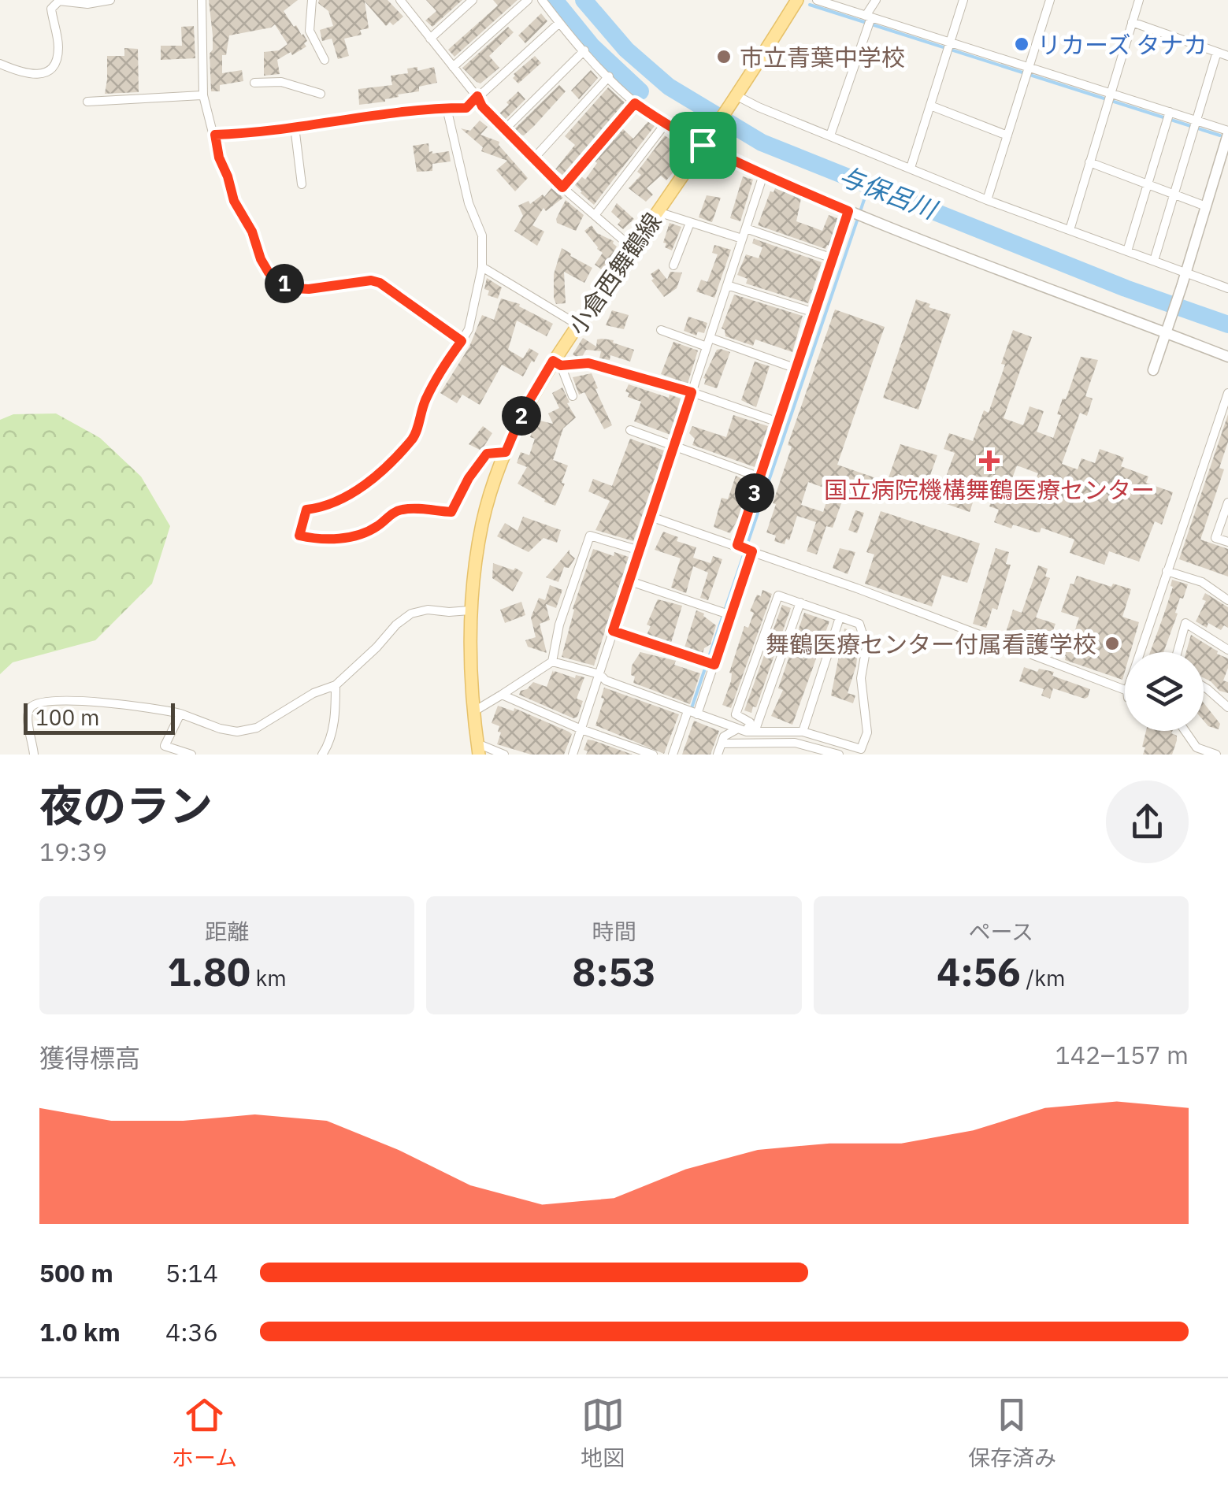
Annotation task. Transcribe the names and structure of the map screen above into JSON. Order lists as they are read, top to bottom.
{
  "streets": {
    "main road": ["小倉西舞鶴線"]
  },
  "water": ["与保呂川"],
  "places": {
    "other": ["リカーズ タナカ", "市立青葉中学校", "舞鶴医療センター付属看護学校"],
    "health": ["国立病院機構舞鶴医療センター"]
  },
  "scale_bar": "100 m",
  "page": {
    "pins": ["1", "2", "3"],
    "scale": "100 m",
    "heading": ["夜のラン", "19:39"],
    "stats": [
      ["距離", "1.80 km"],
      ["時間", "8:53"],
      ["ペース", "4:56 /km"]
    ],
    "chart": ["獲得標高", "142–157 m"],
    "list": [
      {
        "name": "500 m",
        "note": "5:14"
      },
      {
        "name": "1.0 km",
        "note": "4:36"
      }
    ],
    "tabs": ["ホーム", "地図", "保存済み"]
  }
}
